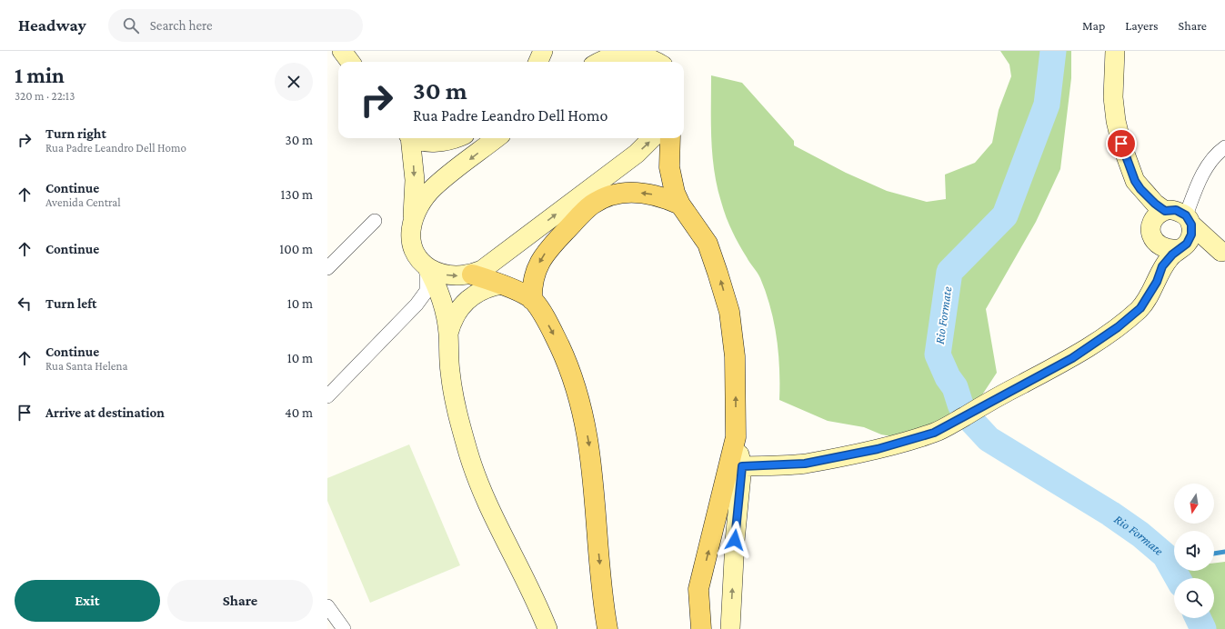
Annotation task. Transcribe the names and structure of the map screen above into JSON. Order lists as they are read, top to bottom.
{
  "water": ["Rio Formate"],
  "north": "bottom",
  "page": {
    "header": "Headway",
    "search": "Search here",
    "nav": ["Map", "Layers", "Share"],
    "heading": ["1 min", "320 m · 22:13"],
    "turn": ["30 m", "Rua Padre Leandro Dell Homo"],
    "list": [
      {
        "name": "Turn right",
        "note": "Rua Padre Leandro Dell Homo",
        "value": "30 m"
      },
      {
        "name": "Continue",
        "note": "Avenida Central",
        "value": "130 m"
      },
      {
        "name": "Continue",
        "value": "100 m"
      },
      {
        "name": "Turn left",
        "value": "10 m"
      },
      {
        "name": "Continue",
        "note": "Rua Santa Helena",
        "value": "10 m"
      },
      {
        "name": "Arrive at destination",
        "value": "40 m"
      }
    ],
    "buttons": ["Exit", "Share"]
  }
}
